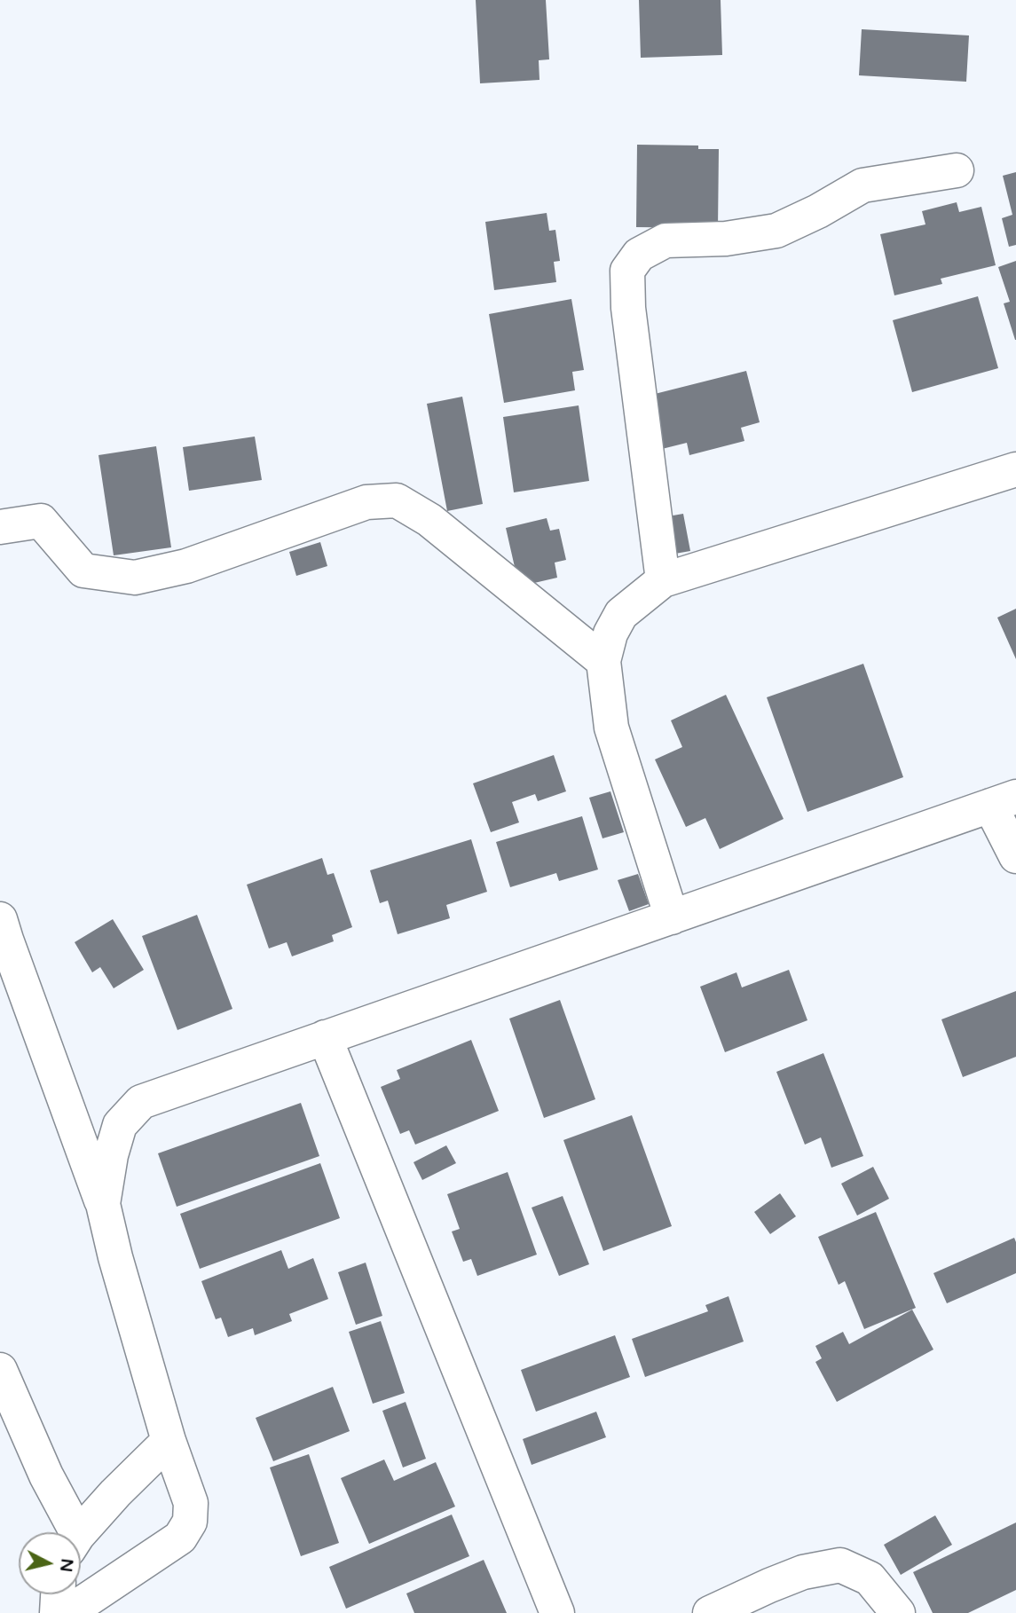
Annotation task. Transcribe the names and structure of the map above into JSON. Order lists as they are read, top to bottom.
{
  "north": "right"
}
